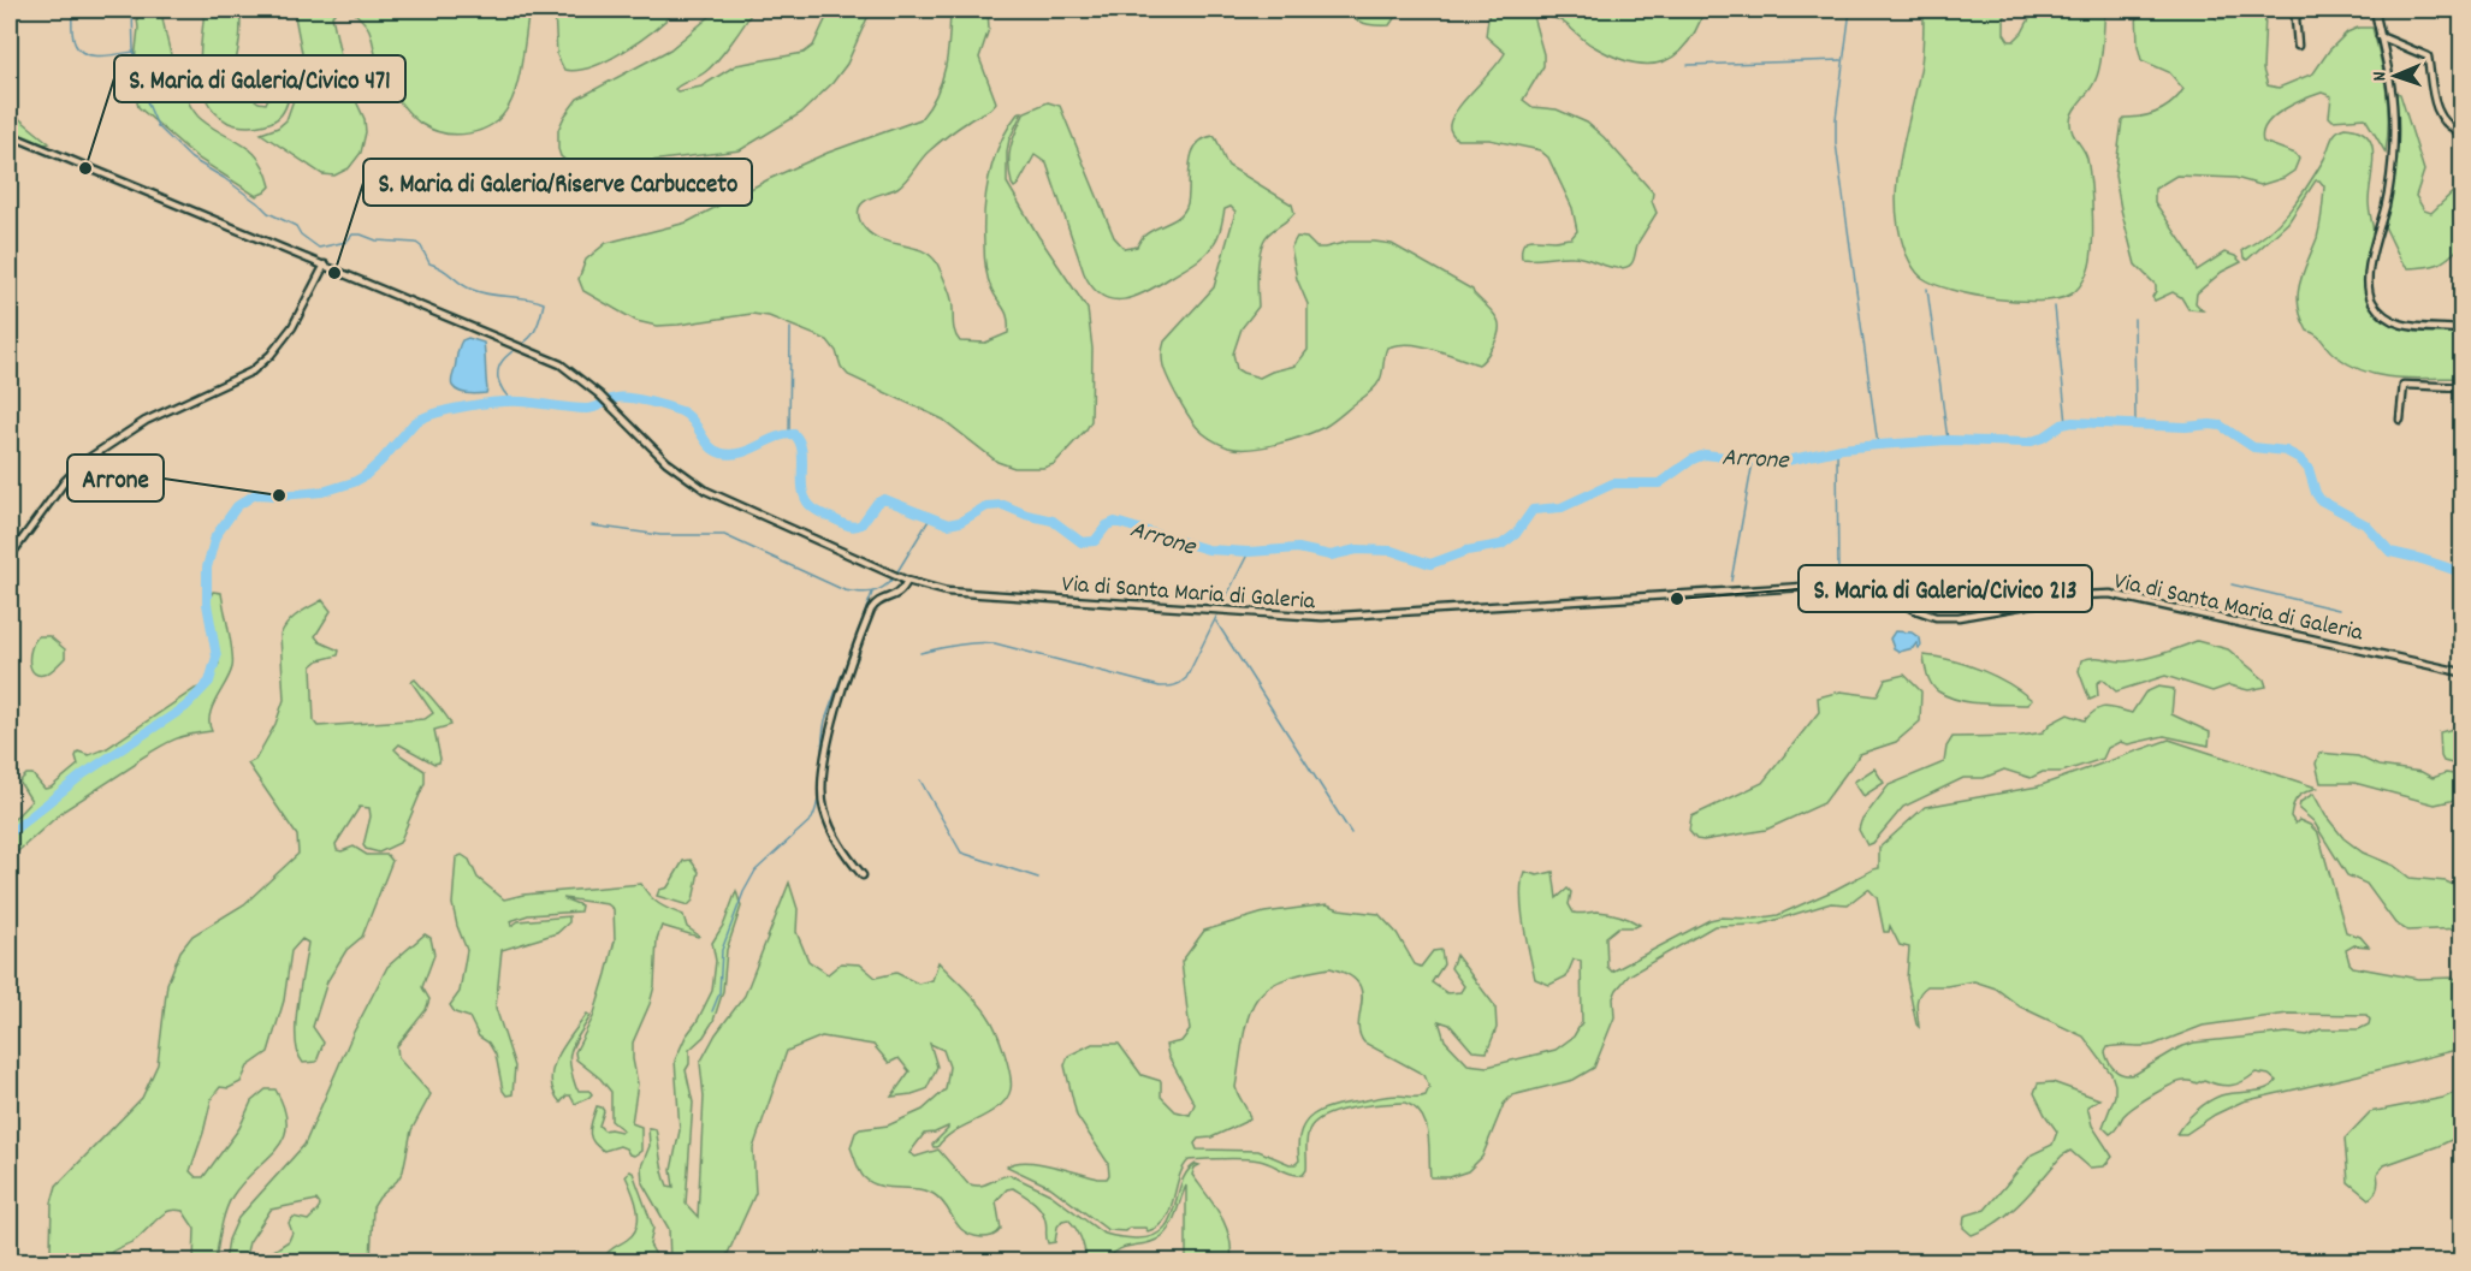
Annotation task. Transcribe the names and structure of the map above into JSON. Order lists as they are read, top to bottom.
{
  "streets": {
    "street": ["Via di Santa Maria di Galeria"]
  },
  "water": ["Arrone"],
  "places": [
    "S. Maria di Galeria/Civico 471",
    "S. Maria di Galeria/Riserve Carbucceto",
    "Arrone",
    "S. Maria di Galeria/Civico 213"
  ],
  "north": "left"
}
